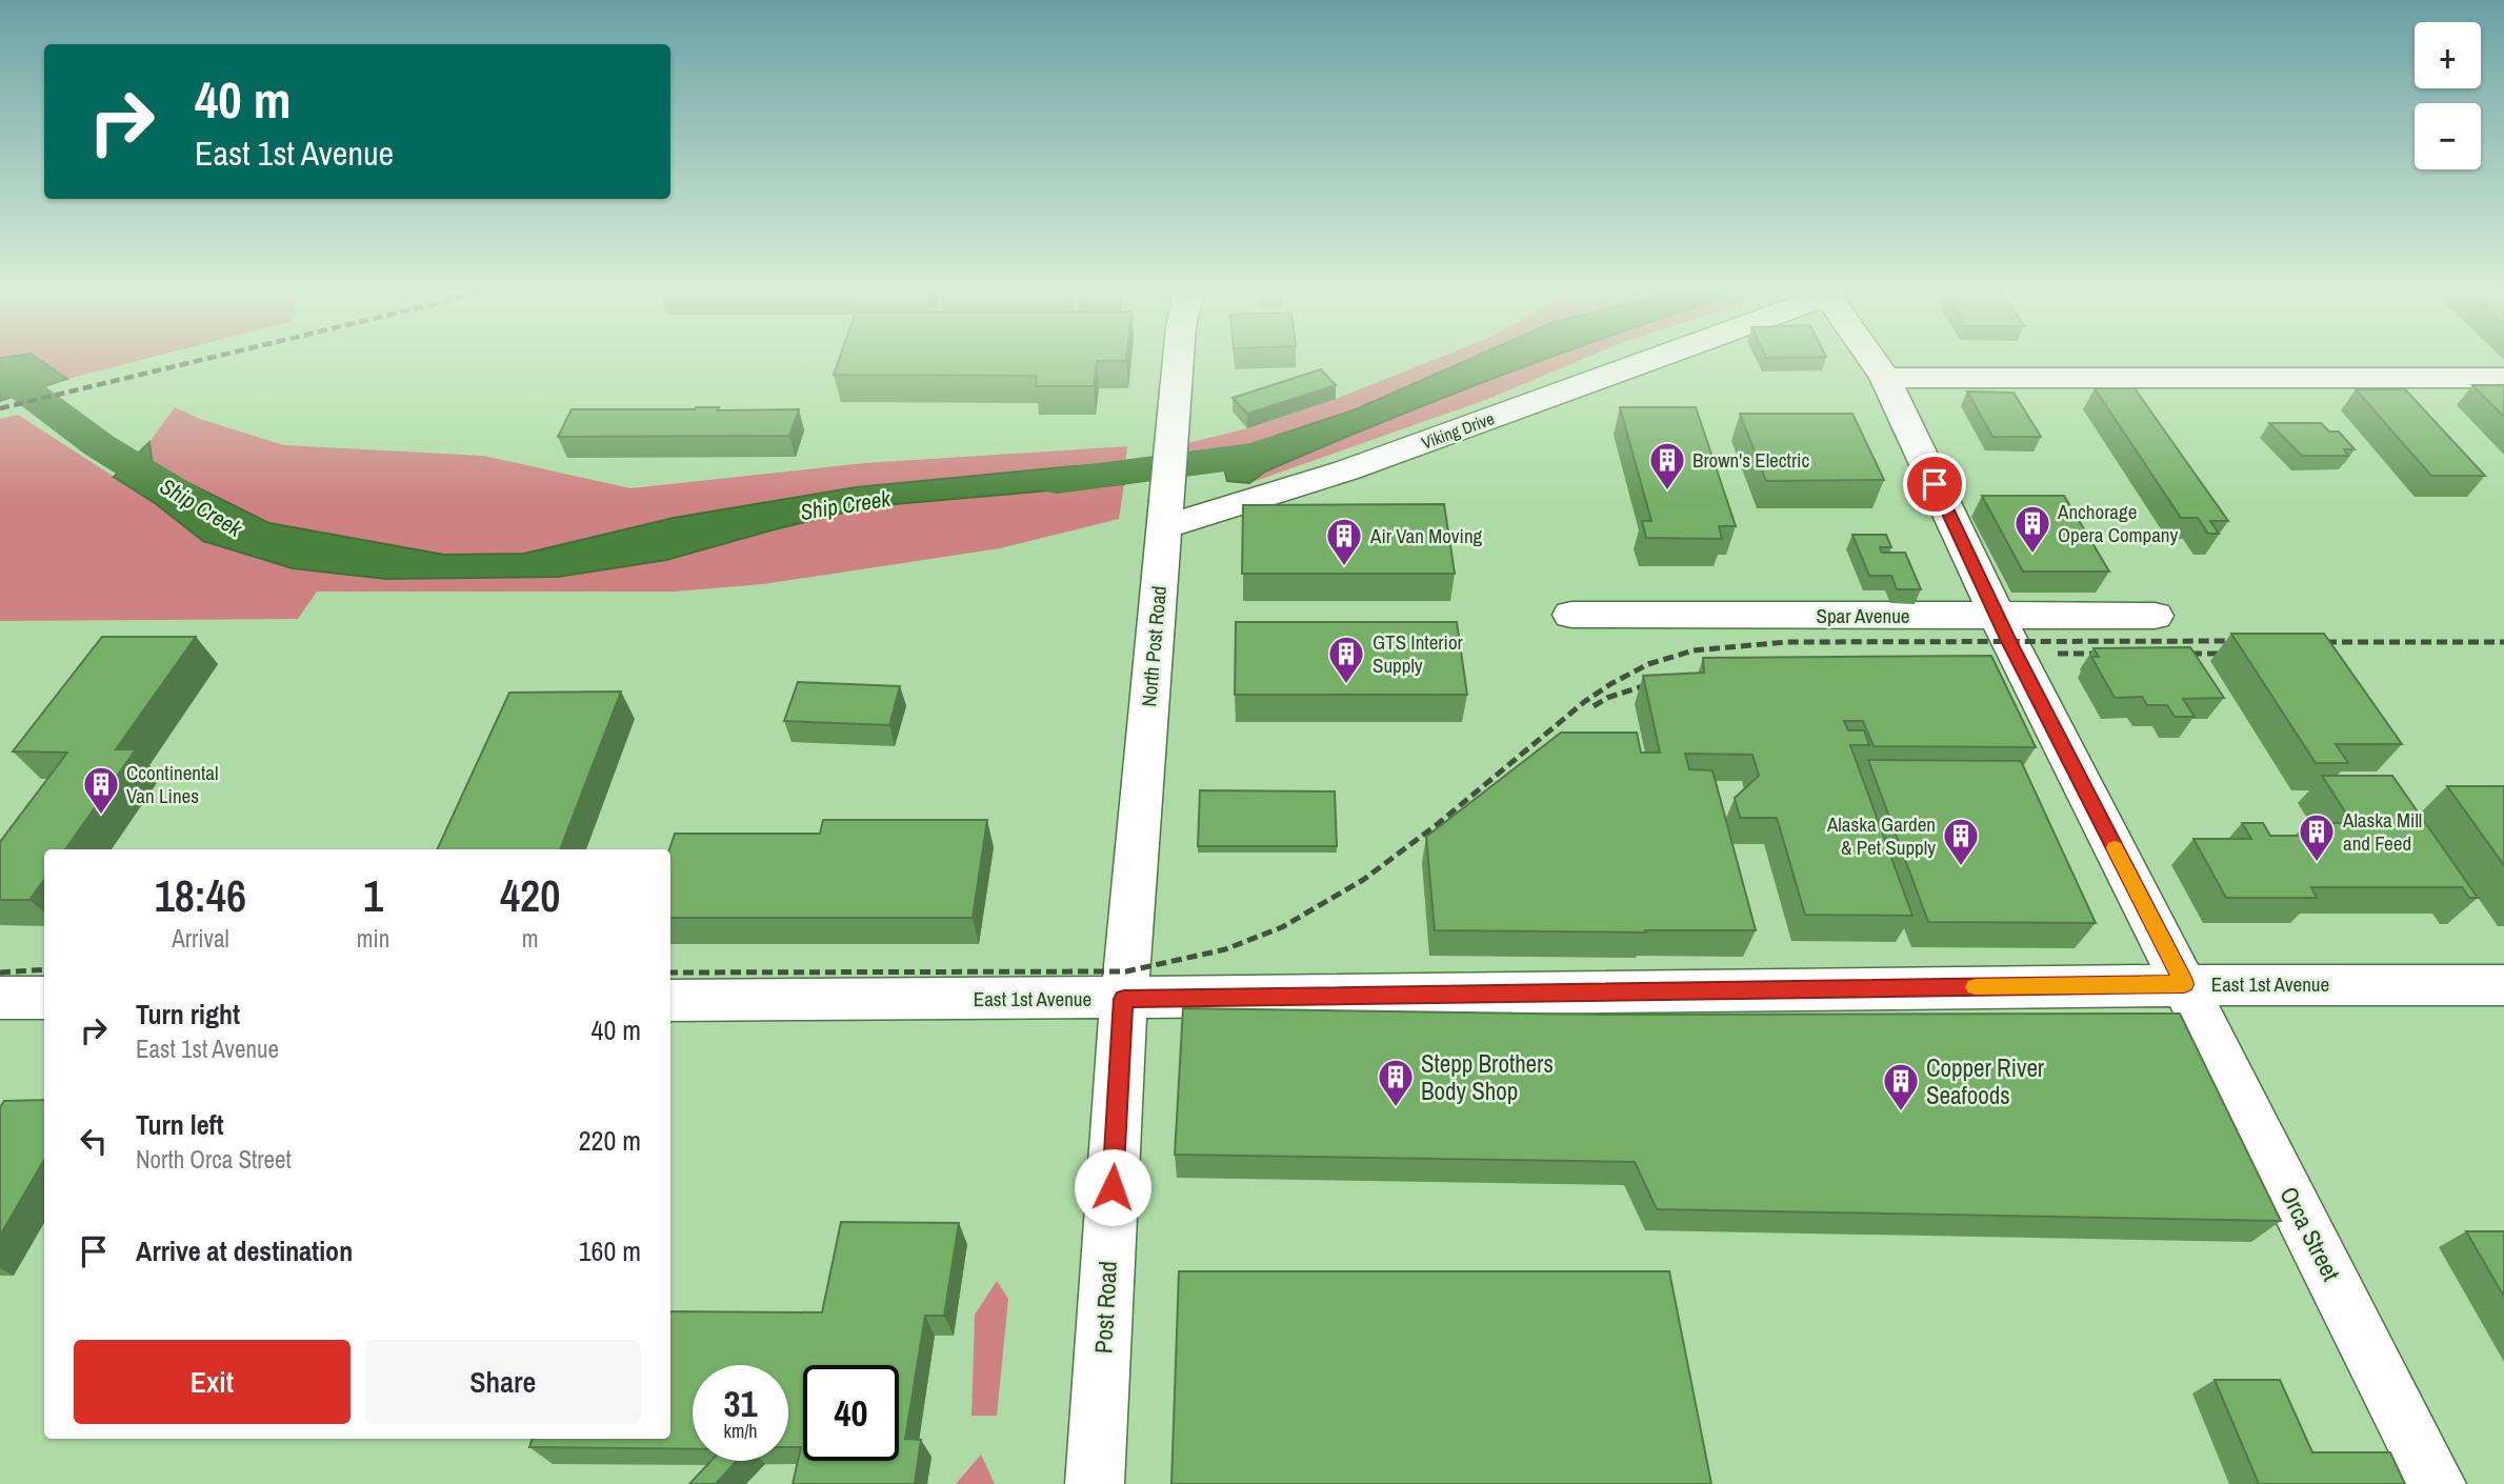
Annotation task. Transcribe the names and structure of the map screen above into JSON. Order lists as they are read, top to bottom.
{
  "streets": {
    "street": [
      "Viking Drive",
      "Spar Avenue",
      "North Post Road",
      "East 1st Avenue",
      "Orca Street",
      "Post Road"
    ]
  },
  "crossings": [
    ["Viking Drive", "North Post Road"],
    ["Spar Avenue", "Orca Street"],
    ["North Post Road", "East 1st Avenue"],
    ["North Post Road", "Post Road"],
    ["East 1st Avenue", "Orca Street"],
    ["East 1st Avenue", "Post Road"]
  ],
  "water": ["Ship Creek"],
  "places": {
    "building": [
      "Brown's Electric",
      "Anchorage Opera Company",
      "Air Van Moving",
      "GTS Interior Supply",
      "Ccontinental Van Lines",
      "Alaska Mill and Feed",
      "Alaska Garden & Pet Supply",
      "Stepp Brothers Body Shop",
      "Copper River Seafoods"
    ]
  },
  "page": {
    "map_buttons": ["+", "−"],
    "turn": ["40 m", "East 1st Avenue"],
    "eta": [
      "18:46",
      "Arrival",
      "1",
      "min",
      "420",
      "m"
    ],
    "list": [
      {
        "name": "Turn right",
        "note": "East 1st Avenue",
        "value": "40 m"
      },
      {
        "name": "Turn left",
        "note": "North Orca Street",
        "value": "220 m"
      },
      {
        "name": "Arrive at destination",
        "value": "160 m"
      }
    ],
    "buttons": ["Exit", "Share"],
    "speed": "31 km/h",
    "limit": "40"
  }
}
